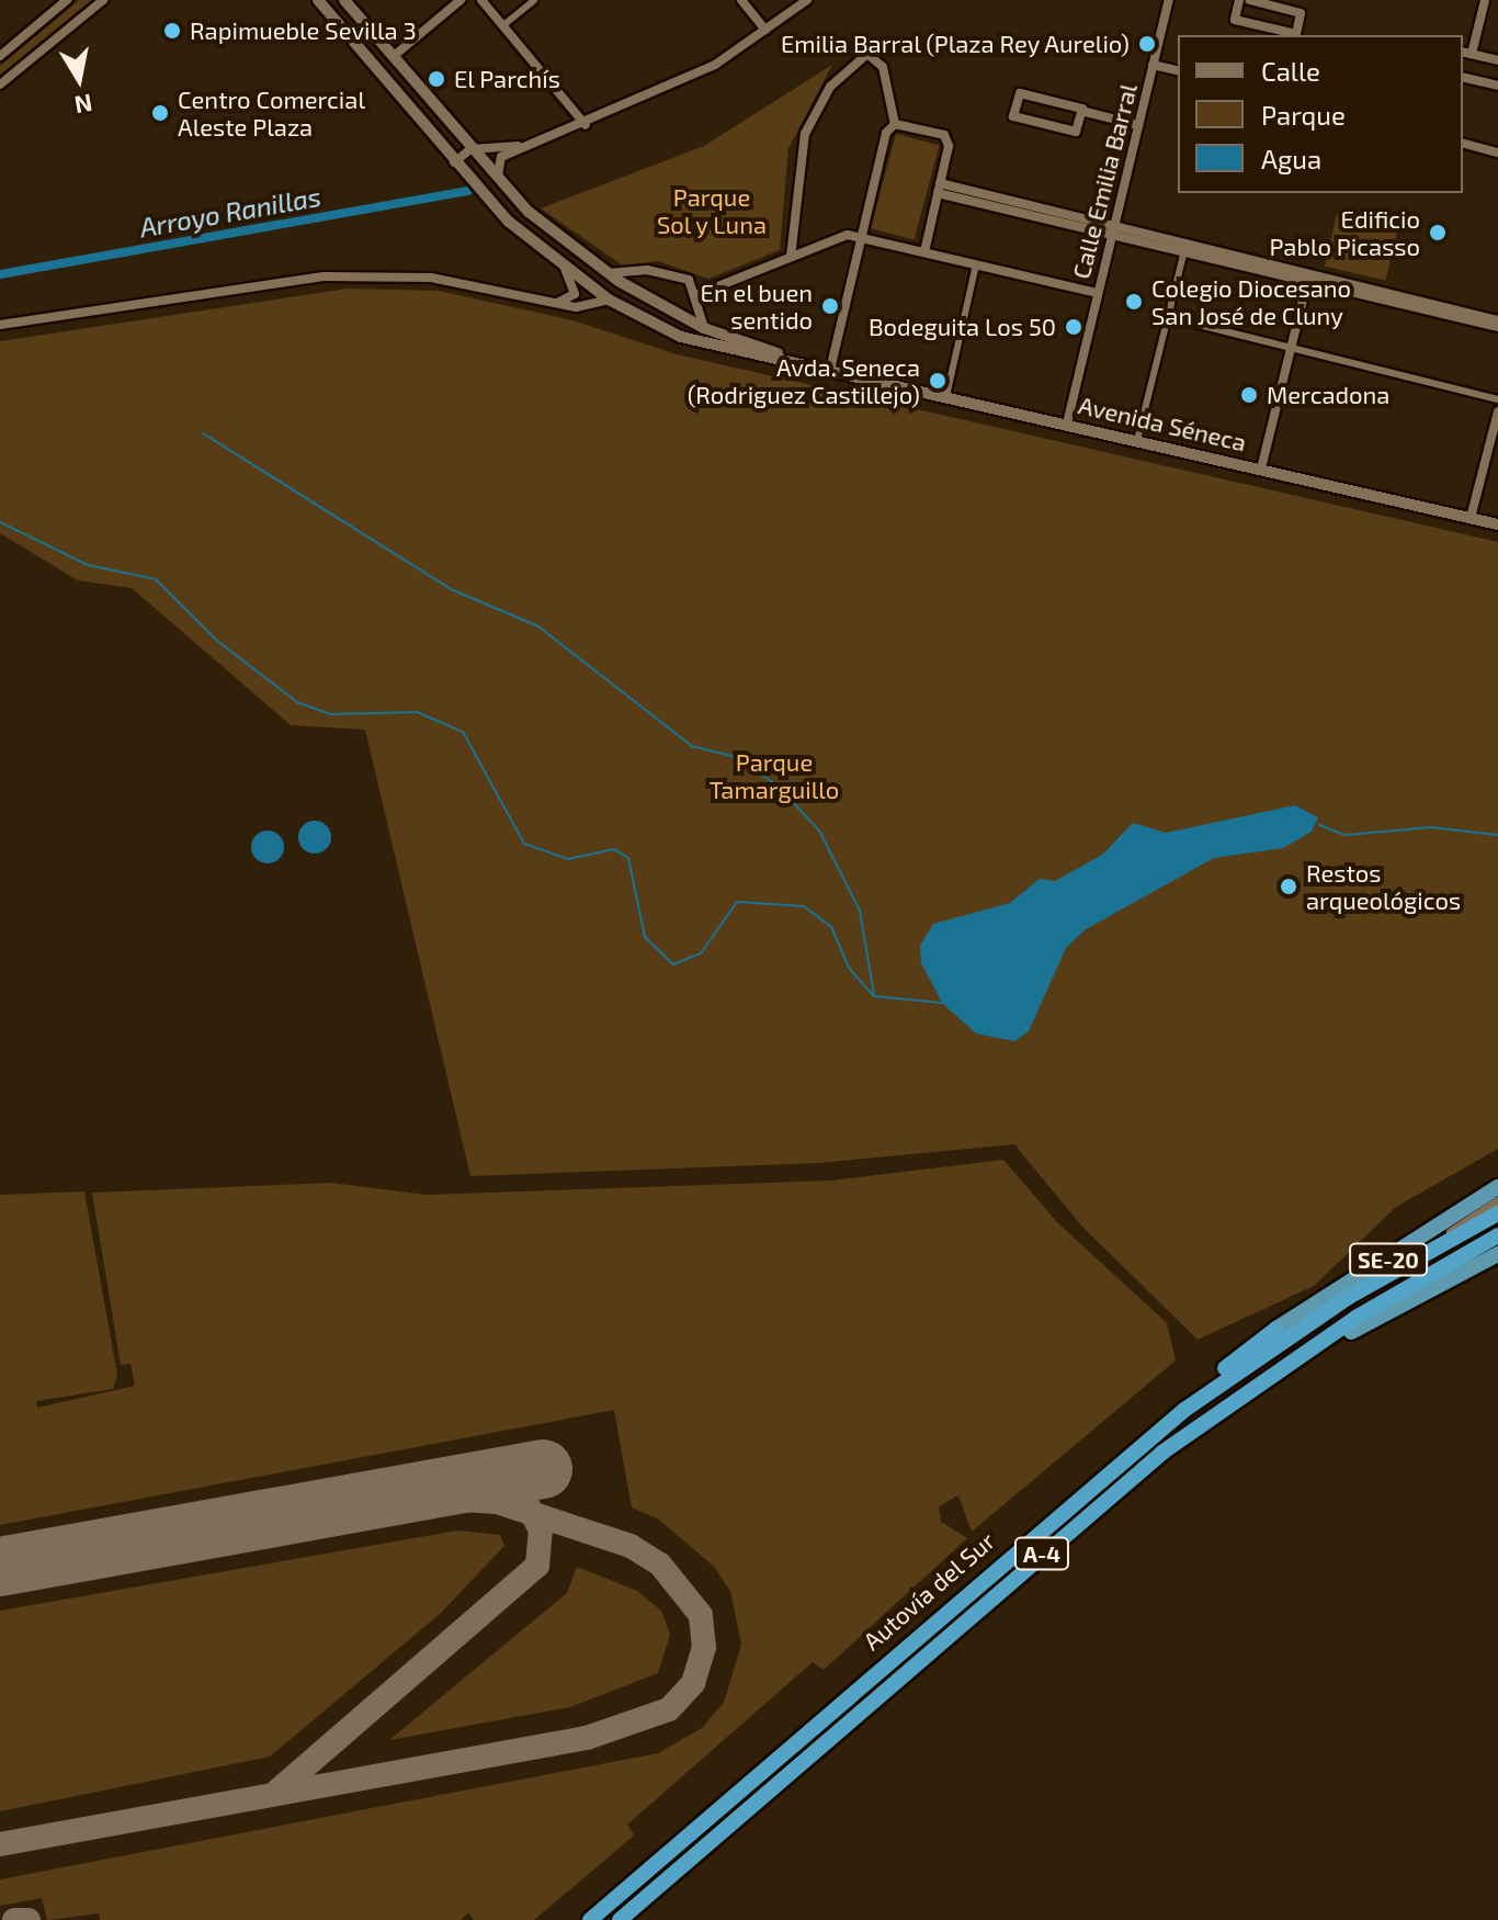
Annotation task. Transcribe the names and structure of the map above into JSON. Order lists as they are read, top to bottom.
{
  "streets": {
    "highway": ["SE-20", "A-4", "Autovía del Sur"],
    "street": ["Calle Emilia Barral", "Avenida Séneca"]
  },
  "crossings": [
    ["Calle Emilia Barral", "Avenida Séneca"],
    ["SE-20", "Autovía del Sur"]
  ],
  "water": ["Arroyo Ranillas"],
  "parks": ["Parque Sol y Luna", "Parque Tamarguillo"],
  "places": [
    "Rapimueble Sevilla 3",
    "Emilia Barral (Plaza Rey Aurelio)",
    "El Parchís",
    "Centro Comercial Aleste Plaza",
    "Edificio Pablo Picasso",
    "Colegio Diocesano San José de Cluny",
    "En el buen sentido",
    "Bodeguita Los 50",
    "Avda. Seneca (Rodriguez Castillejo)",
    "Mercadona",
    "Restos arqueológicos"
  ],
  "legend": ["Calle", "Parque", "Agua"],
  "north": "bottom"
}
